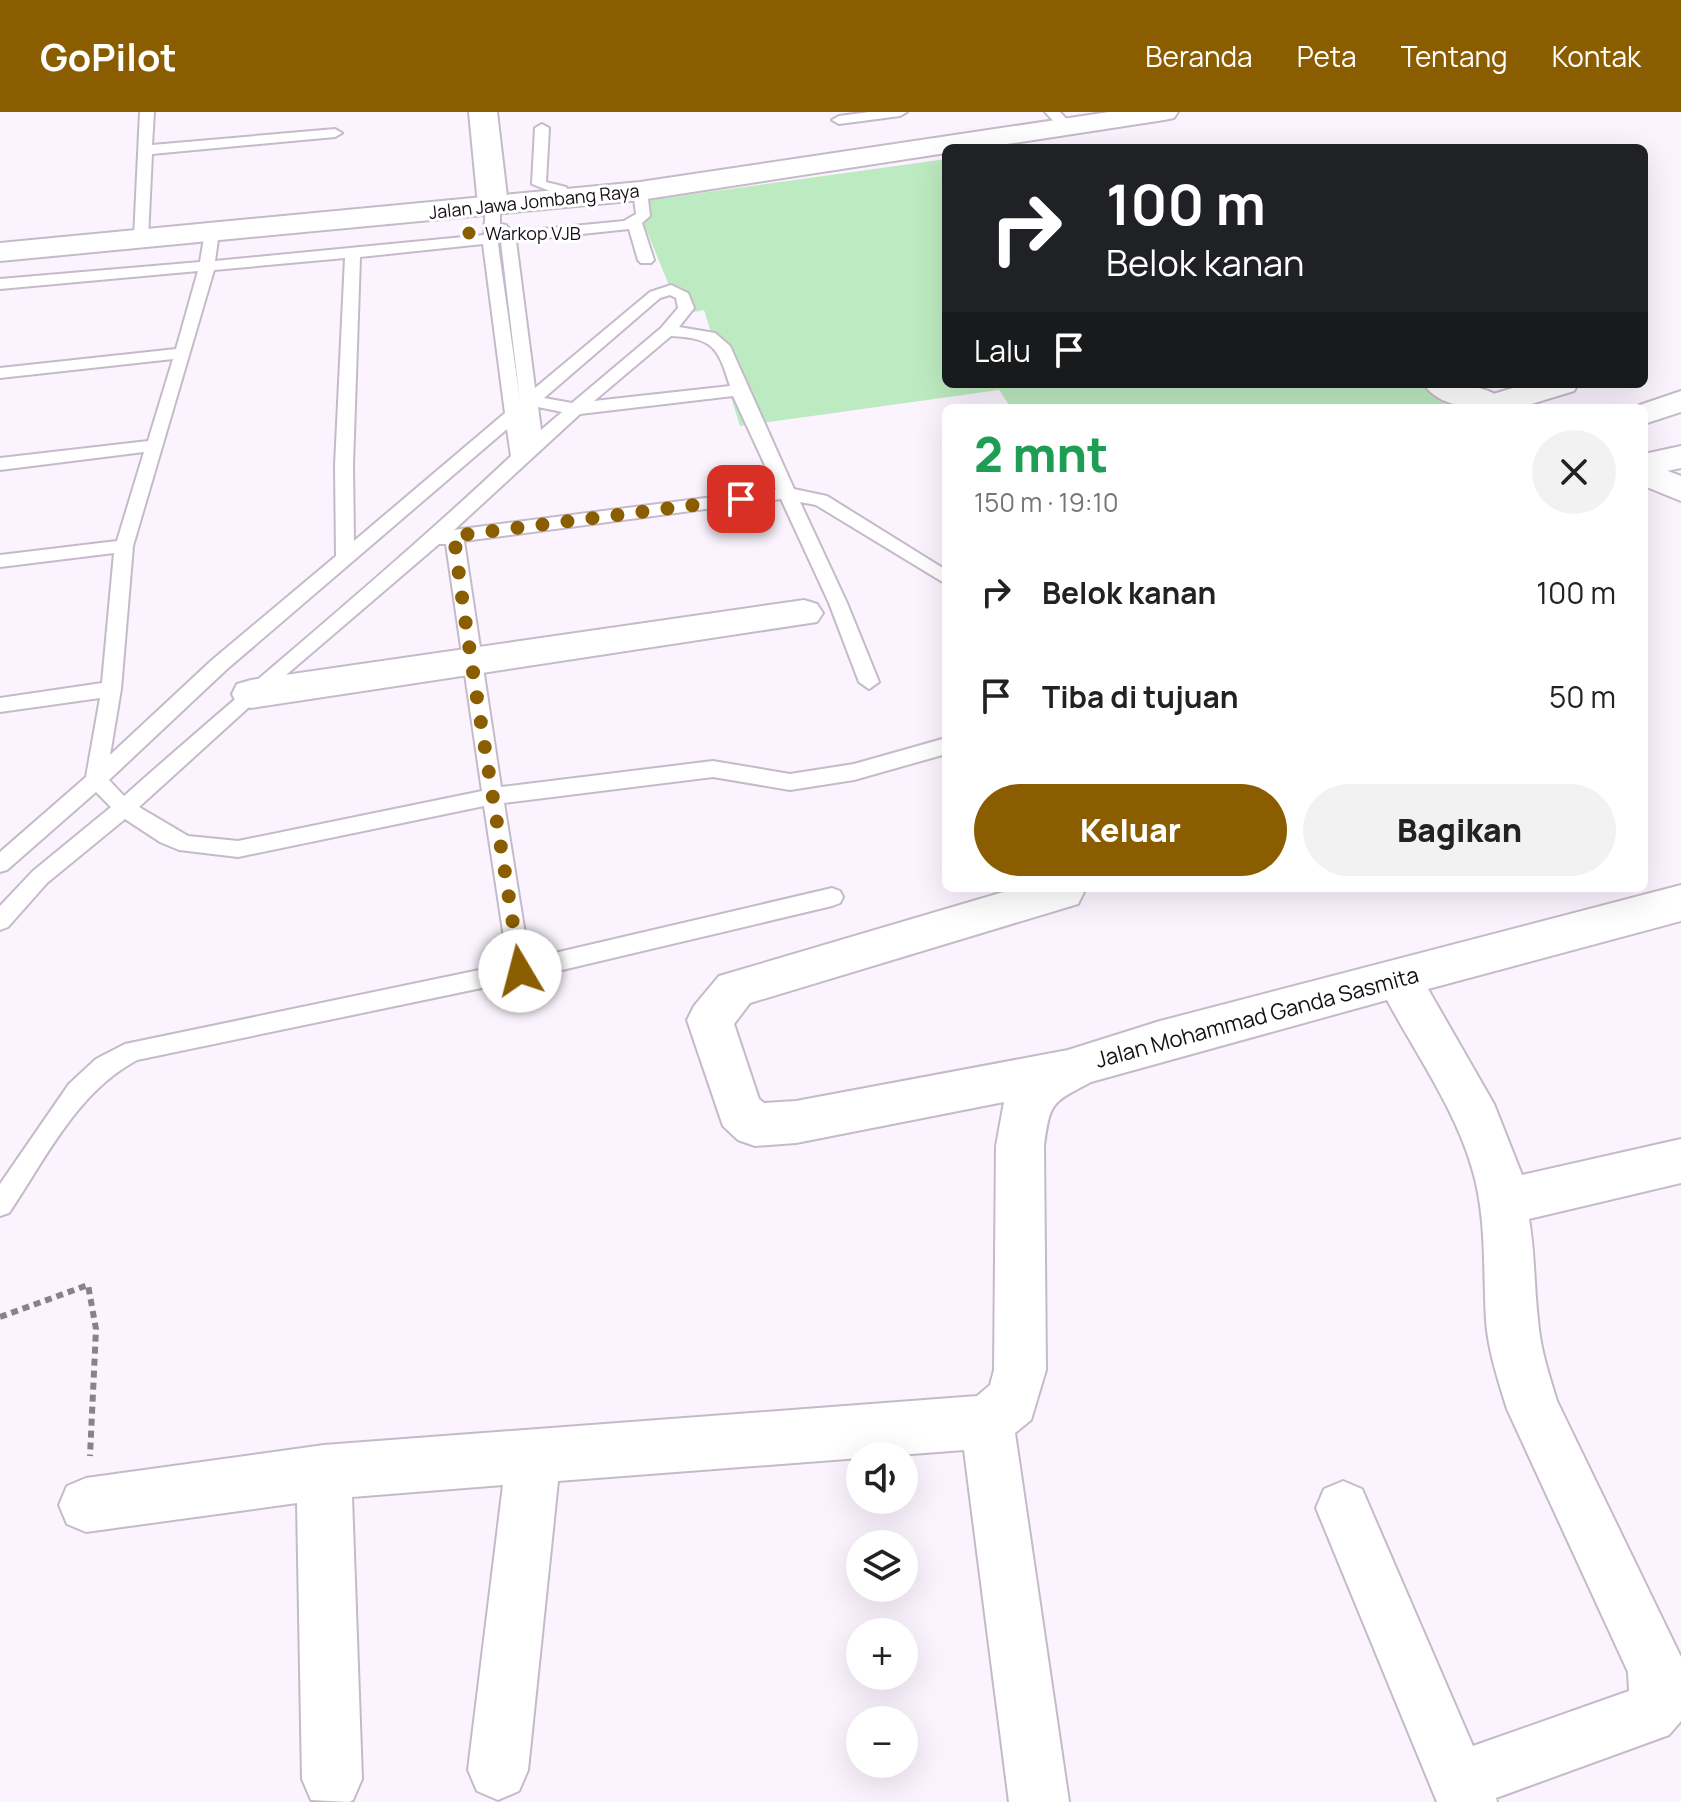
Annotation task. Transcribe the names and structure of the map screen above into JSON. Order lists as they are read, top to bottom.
{
  "streets": {
    "street": ["Jalan Jawa Jombang Raya", "Jalan Mohammad Ganda Sasmita"]
  },
  "places": ["Warkop VJB"],
  "page": {
    "header": "GoPilot",
    "nav": [
      "Beranda",
      "Peta",
      "Tentang",
      "Kontak"
    ],
    "turn": ["100 m", "Belok kanan"],
    "then": "Lalu",
    "heading": ["2 mnt", "150 m · 19:10"],
    "list": [
      {
        "name": "Belok kanan",
        "value": "100 m"
      },
      {
        "name": "Tiba di tujuan",
        "value": "50 m"
      }
    ],
    "buttons": ["Keluar", "Bagikan"],
    "map_buttons": ["+", "−"]
  }
}
